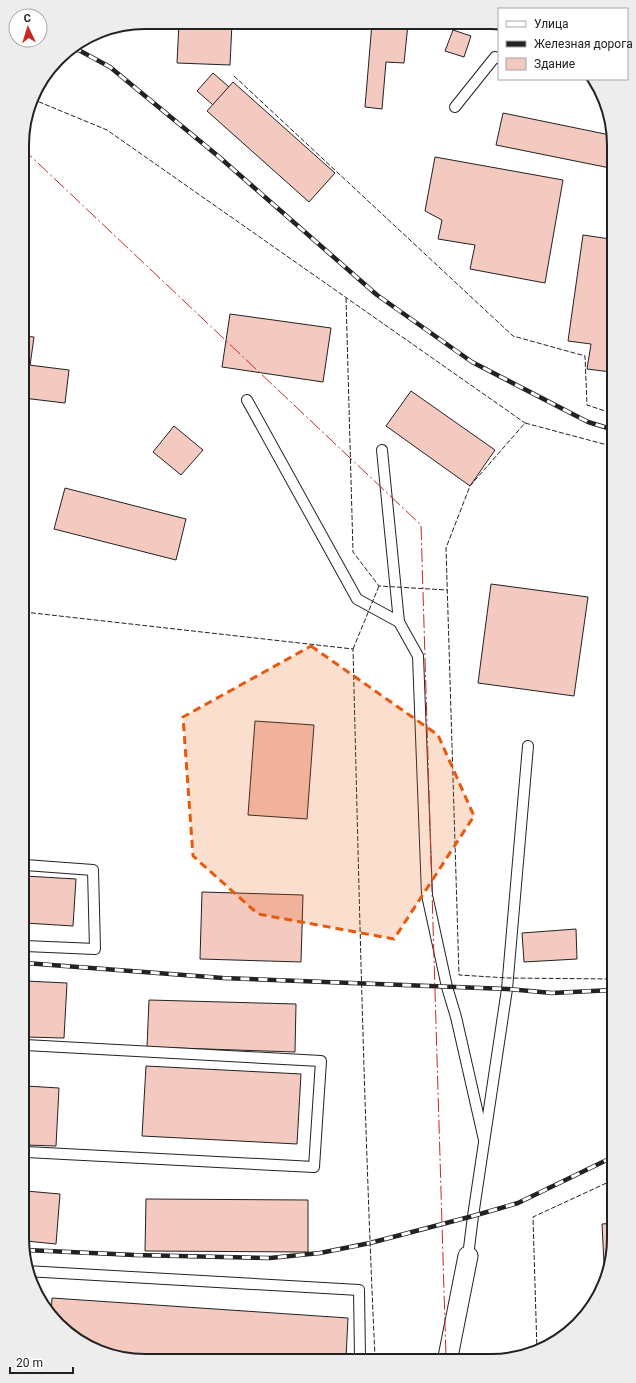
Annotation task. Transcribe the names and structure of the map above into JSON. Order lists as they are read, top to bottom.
{
  "legend": ["Улица", "Железная дорога", "Здание"],
  "scale_bar": "20 m",
  "north": "top"
}
